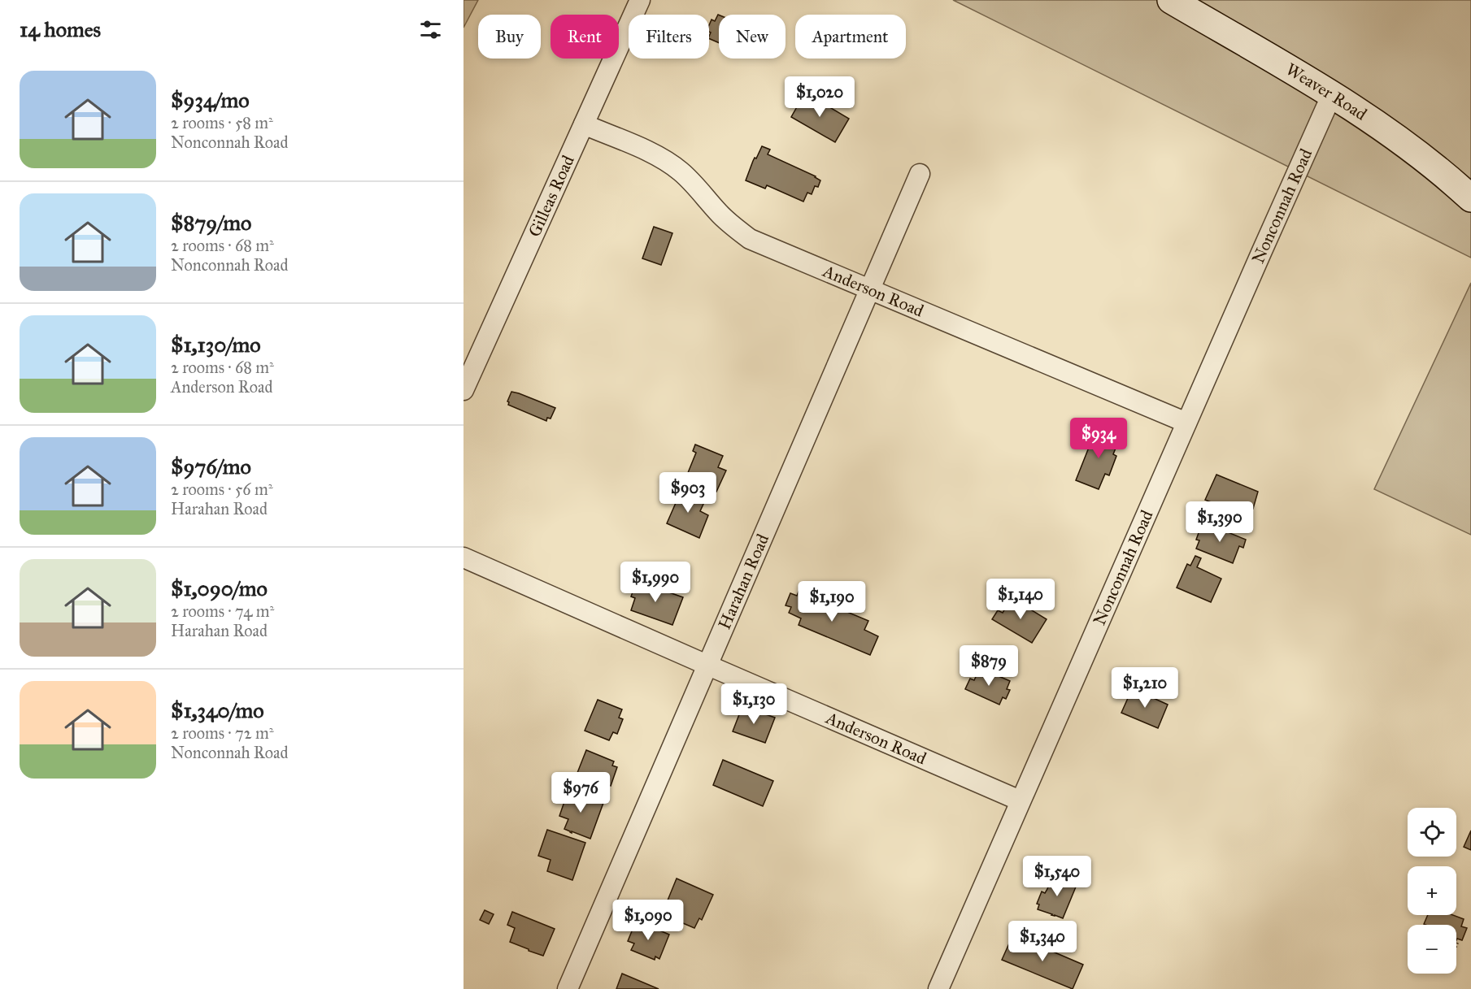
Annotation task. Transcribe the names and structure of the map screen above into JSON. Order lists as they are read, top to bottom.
{
  "streets": {
    "main road": ["Weaver Road"],
    "street": [
      "Gilleas Road",
      "Nonconnah Road",
      "Anderson Road",
      "Harahan Road"
    ]
  },
  "crossings": [
    ["Weaver Road", "Nonconnah Road"],
    ["Gilleas Road", "Anderson Road"],
    ["Nonconnah Road", "Anderson Road"],
    ["Anderson Road", "Harahan Road"]
  ],
  "page": {
    "heading": "14 homes",
    "chip": [
      "Buy",
      "Rent",
      "Filters",
      "New",
      "Apartment"
    ],
    "list": [
      {
        "name": "$934/mo",
        "note": "2 rooms · 58 m² · Nonconnah Road"
      },
      {
        "name": "$879/mo",
        "note": "2 rooms · 68 m² · Nonconnah Road"
      },
      {
        "name": "$1,130/mo",
        "note": "2 rooms · 68 m² · Anderson Road"
      },
      {
        "name": "$976/mo",
        "note": "2 rooms · 56 m² · Harahan Road"
      },
      {
        "name": "$1,090/mo",
        "note": "2 rooms · 74 m² · Harahan Road"
      },
      {
        "name": "$1,340/mo",
        "note": "2 rooms · 72 m² · Nonconnah Road"
      }
    ],
    "price": [
      "$1,020",
      "$934",
      "$903",
      "$1,390",
      "$1,990",
      "$1,140",
      "$1,190",
      "$879",
      "$1,210",
      "$1,130",
      "$976",
      "$1,540",
      "$1,090",
      "$1,340"
    ],
    "map_buttons": ["+", "−"]
  }
}
